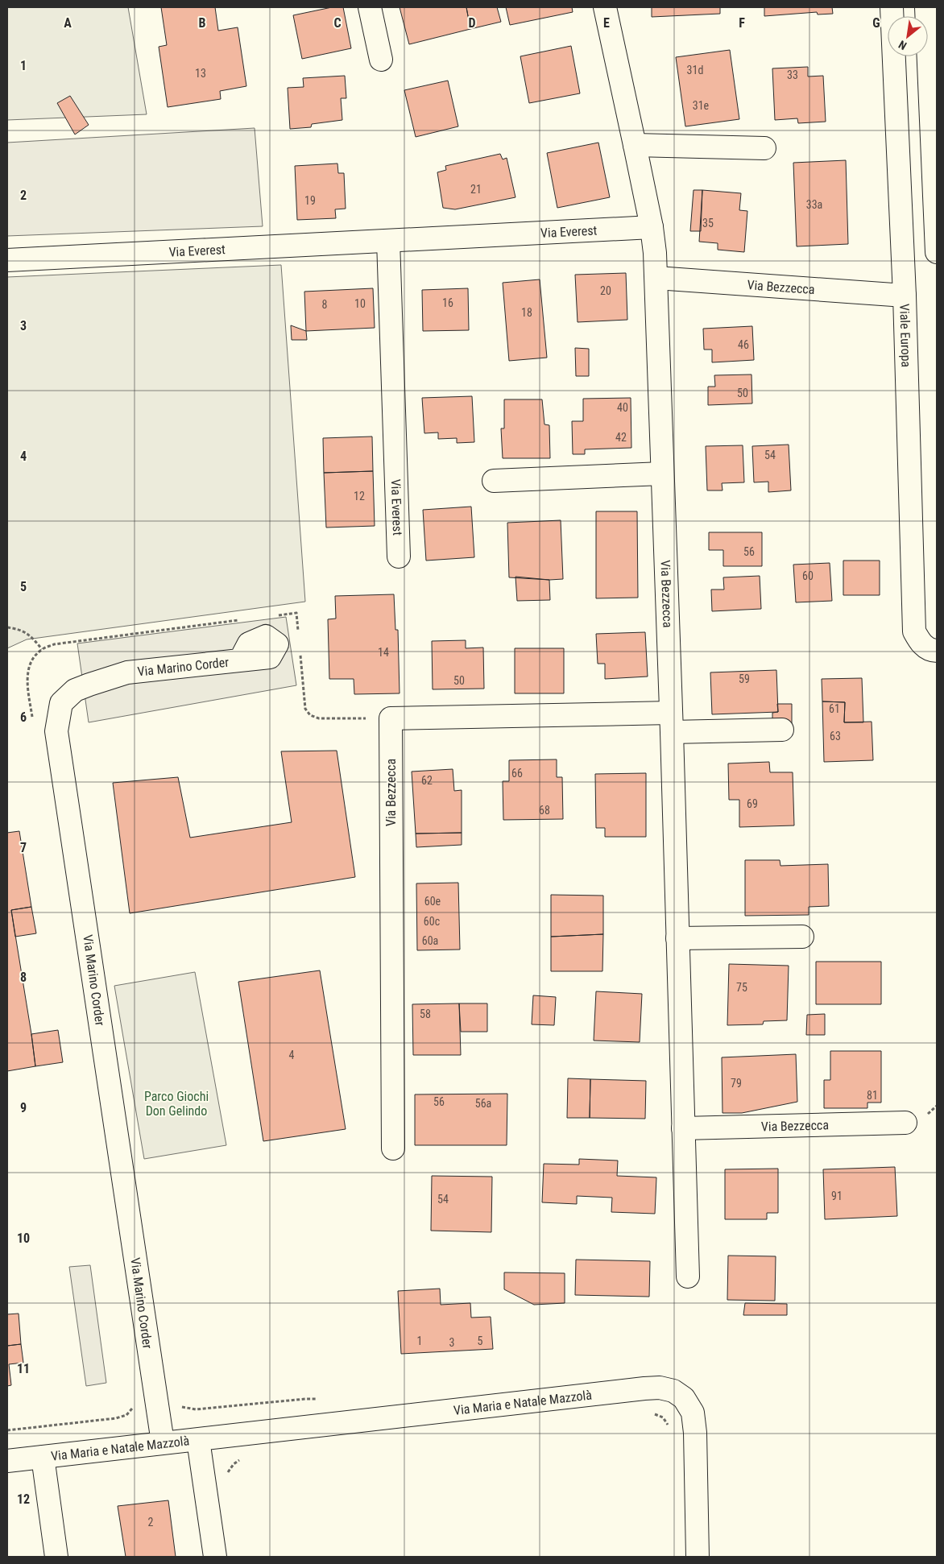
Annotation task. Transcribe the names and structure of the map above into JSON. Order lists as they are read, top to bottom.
{
  "streets": {
    "street": [
      "Via Everest",
      "Via Bezzecca",
      "Viale Europa",
      "Via Marino Corder",
      "Via Maria e Natale Mazzolà"
    ]
  },
  "crossings": [
    ["Via Everest", "Via Bezzecca"],
    ["Via Bezzecca", "Viale Europa"],
    ["Via Marino Corder", "Via Maria e Natale Mazzolà"]
  ],
  "parks": ["Parco Giochi Don Gelindo"],
  "house_numbers": [
    "31d",
    "13",
    "33",
    "31e",
    "21",
    "19",
    "33a",
    "35",
    "20",
    "16",
    "10",
    "8",
    "18",
    "46",
    "50",
    "40",
    "42",
    "54",
    "12",
    "56",
    "60",
    "14",
    "59",
    "50",
    "61",
    "63",
    "66",
    "62",
    "69",
    "68",
    "60e",
    "60c",
    "60a",
    "75",
    "58",
    "4",
    "79",
    "81",
    "56",
    "56a",
    "91",
    "54",
    "1",
    "5",
    "3",
    "2"
  ],
  "north": "bottom left",
  "grid": {
    "columns": [
      "A",
      "B",
      "C",
      "D",
      "E",
      "F",
      "G"
    ],
    "rows": [
      "1",
      "2",
      "3",
      "4",
      "5",
      "6",
      "7",
      "8",
      "9",
      "10",
      "11",
      "12"
    ]
  }
}
